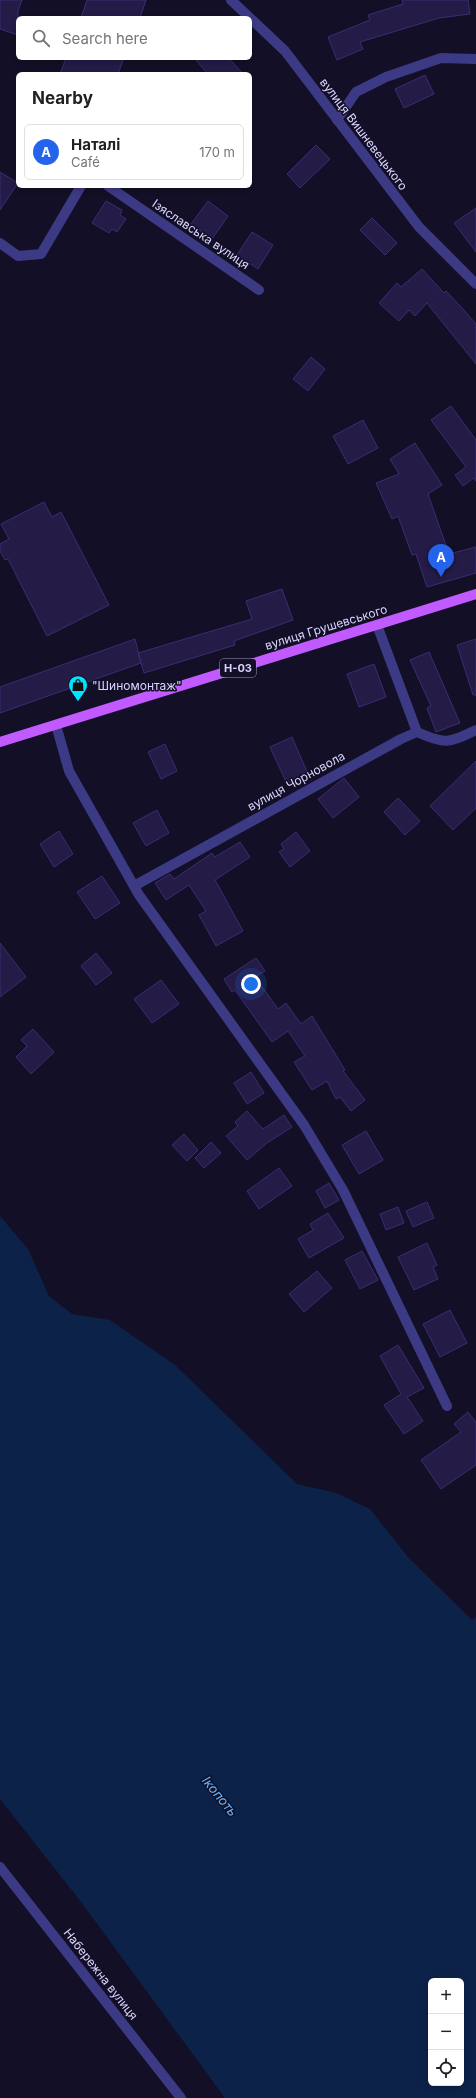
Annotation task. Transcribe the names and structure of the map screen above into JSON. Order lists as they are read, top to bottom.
{
  "streets": {
    "main road": ["вулиця Грушевського", "Н-03"],
    "street": [
      "вулиця Вишневецького",
      "Ізяславська вулиця",
      "вулиця Чорновола",
      "Набережна вулиця"
    ]
  },
  "water": ["Ікопоть"],
  "places": {
    "shop": ["\"Шиномонтаж\""]
  },
  "page": {
    "search": "Search here",
    "heading": "Nearby",
    "list": [
      {
        "mark": "A",
        "name": "Наталі",
        "note": "Café",
        "value": "170 m"
      }
    ],
    "pins": "A",
    "map_buttons": ["+", "−"]
  }
}
